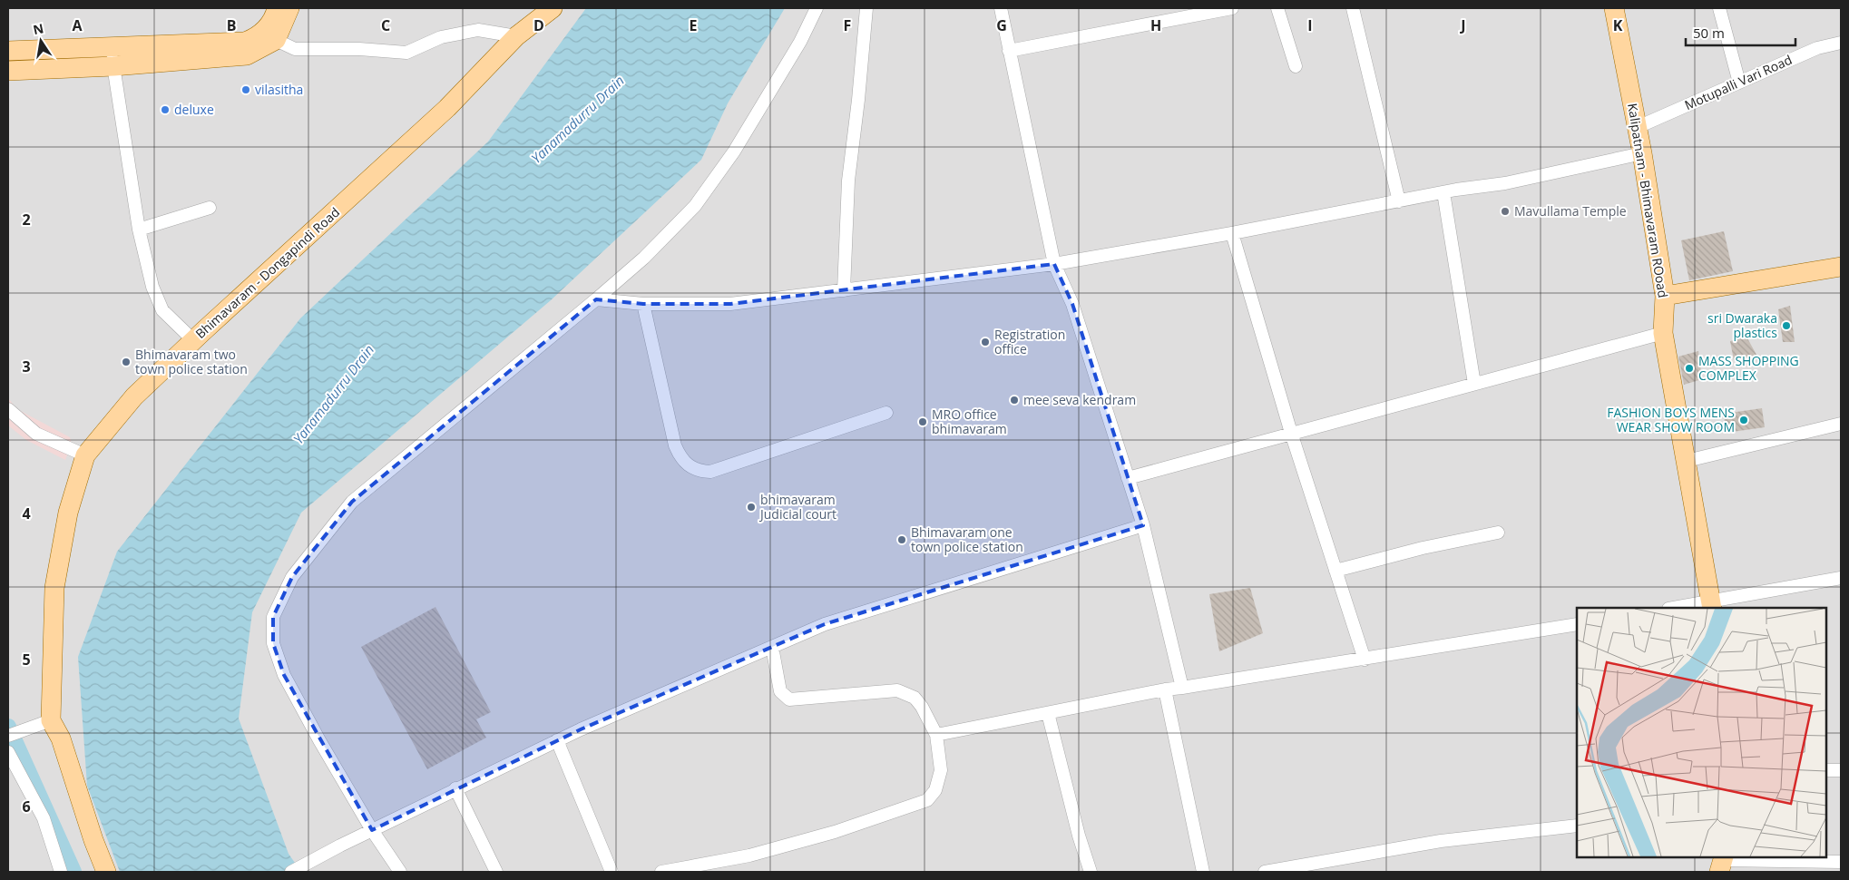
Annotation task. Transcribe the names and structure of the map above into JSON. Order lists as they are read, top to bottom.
{
  "streets": {
    "main road": ["Kalipatnam - Bhimavaram ROoad", "Bhimavaram - Dongapindi Road"],
    "street": ["Motupalli Vari Road"]
  },
  "crossings": [
    ["Motupalli Vari Road", "Kalipatnam - Bhimavaram ROoad"]
  ],
  "water": ["Yanamadurru Drain"],
  "places": [
    "vilasitha",
    "deluxe",
    "Mavullama Temple",
    "sri Dwaraka plastics",
    "Registration office",
    "Bhimavaram two town police station",
    "MASS SHOPPING COMPLEX",
    "mee seva kendram",
    "FASHION BOYS MENS WEAR SHOW ROOM",
    "MRO office bhimavaram",
    "bhimavaram Judicial court",
    "Bhimavaram one town police station"
  ],
  "scale_bar": "50 m",
  "north": "top",
  "grid": {
    "columns": [
      "A",
      "B",
      "C",
      "D",
      "E",
      "F",
      "G",
      "H",
      "I",
      "J",
      "K"
    ],
    "rows": [
      "2",
      "3",
      "4",
      "5",
      "6"
    ]
  }
}
